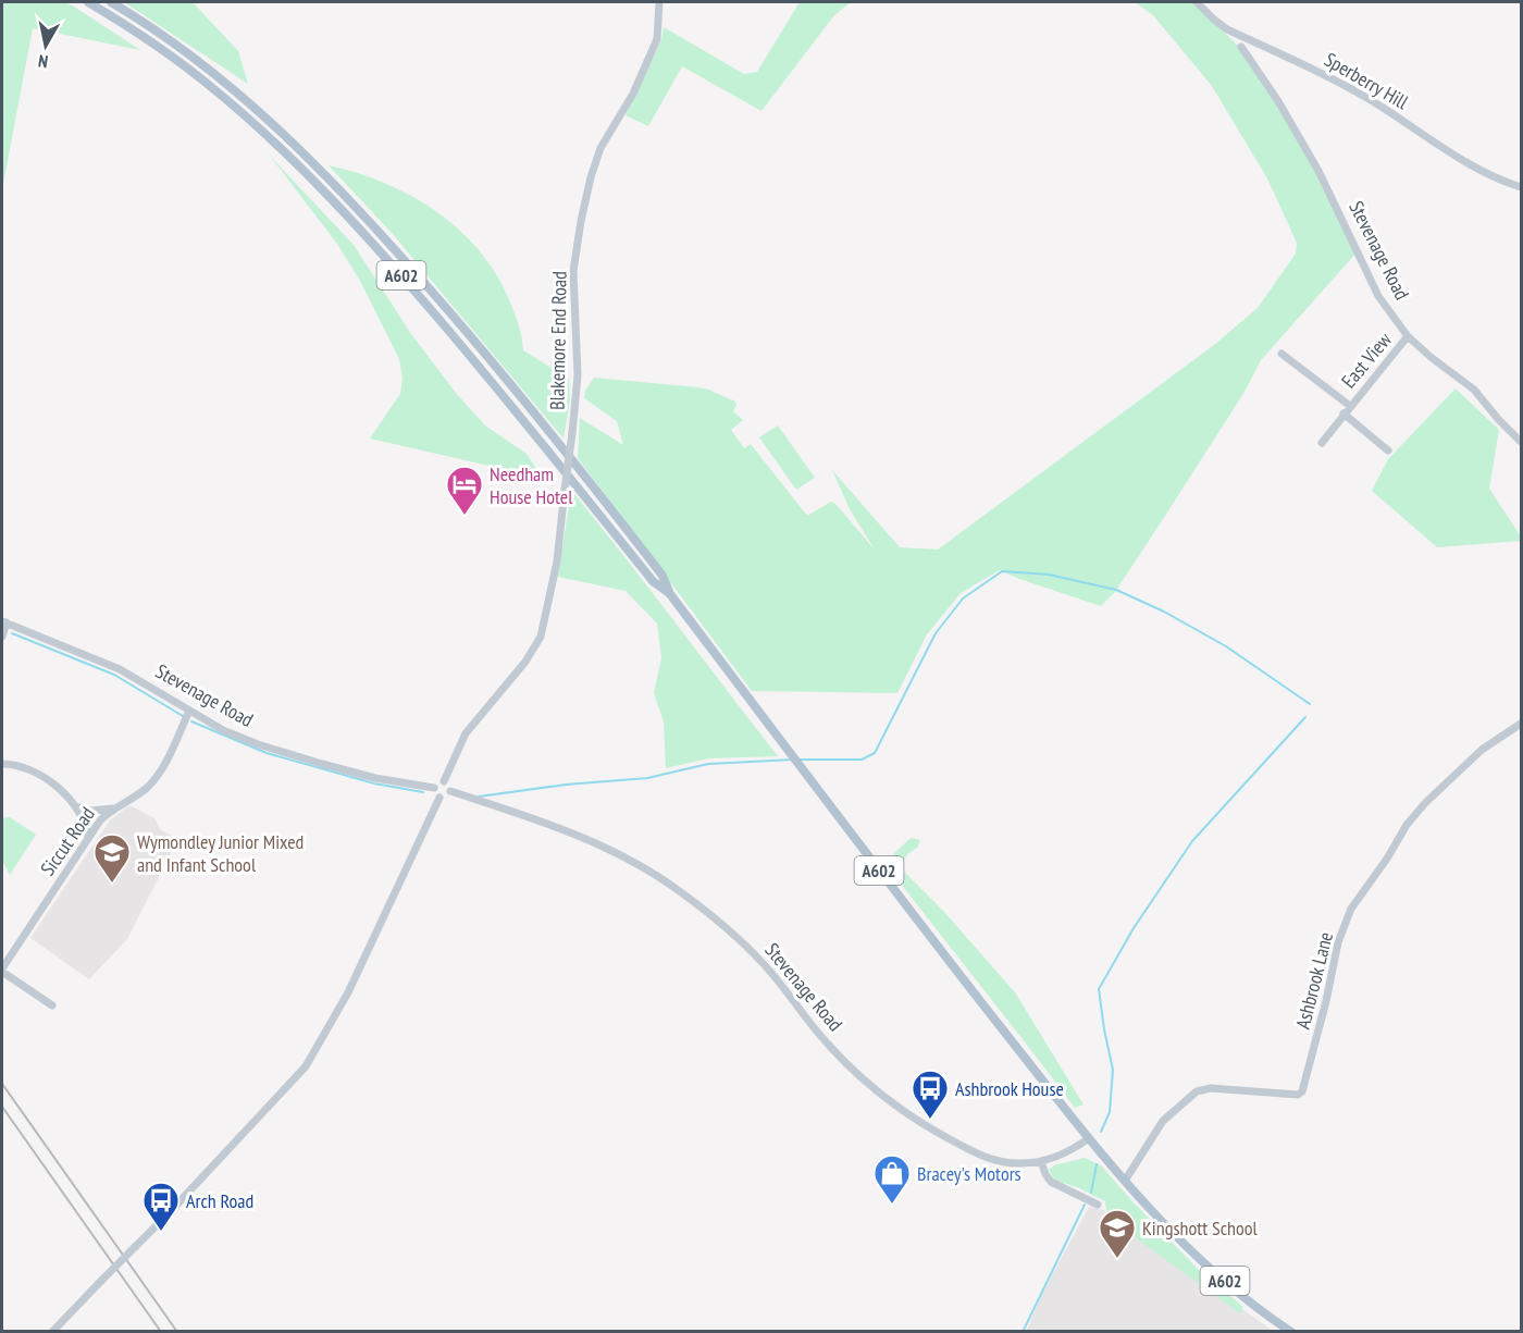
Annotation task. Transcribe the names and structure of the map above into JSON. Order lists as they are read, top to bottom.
{
  "streets": {
    "main road": ["A602"],
    "street": [
      "Sperberry Hill",
      "Stevenage Road",
      "Blakemore End Road",
      "East View",
      "Siccut Road",
      "Ashbrook Lane"
    ]
  },
  "crossings": [
    ["Stevenage Road", "A602"],
    ["Stevenage Road", "Blakemore End Road"],
    ["Stevenage Road", "East View"],
    ["Stevenage Road", "Siccut Road"],
    ["A602", "Ashbrook Lane"]
  ],
  "places": {
    "hotel": ["Needham House Hotel"],
    "school or university": ["Wymondley Junior Mixed and Infant School", "Kingshott School"],
    "bus stop": ["Ashbrook House", "Arch Road"],
    "shop": ["Bracey's Motors"]
  },
  "north": "bottom"
}
